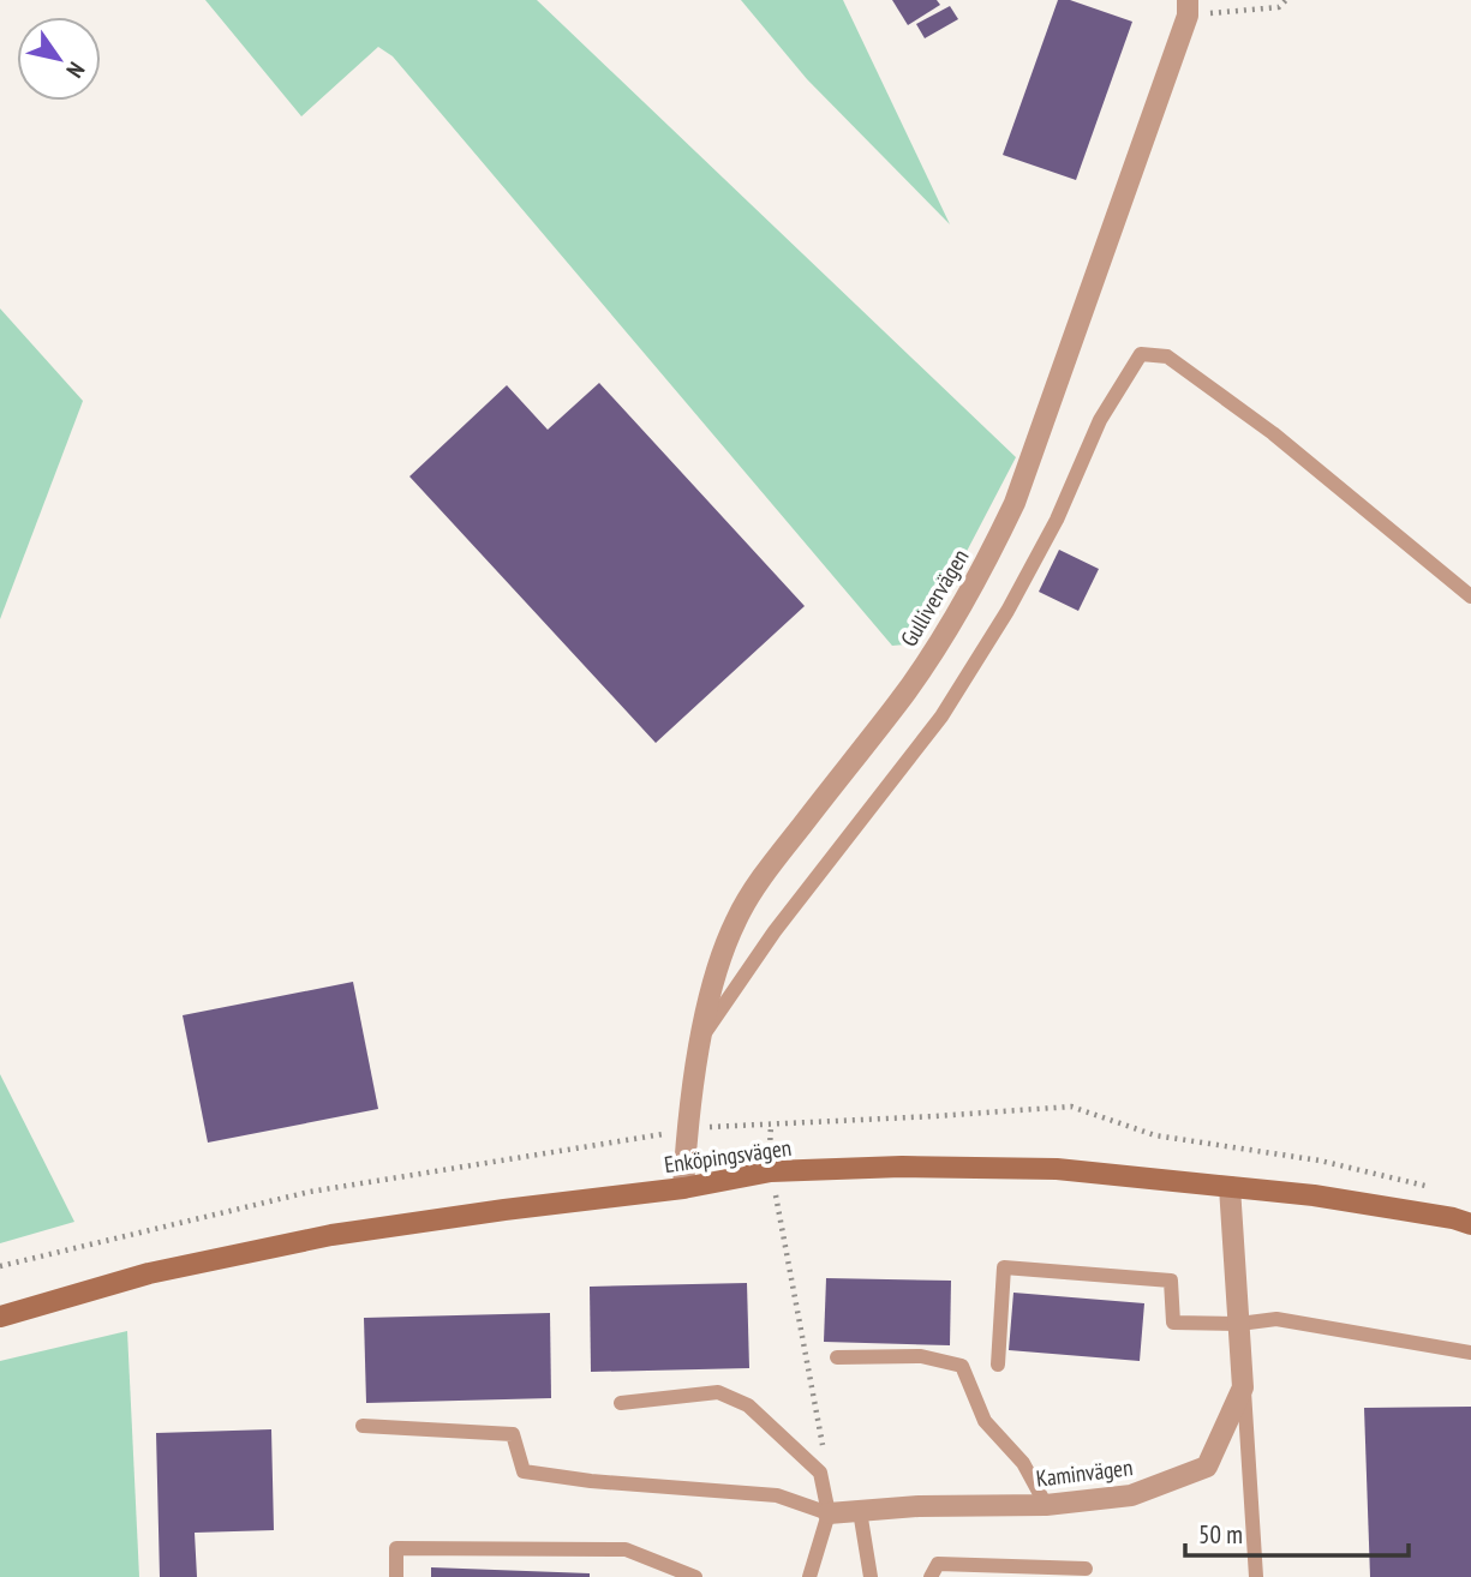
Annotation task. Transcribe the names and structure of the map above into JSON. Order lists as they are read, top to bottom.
{
  "streets": {
    "street": ["Gullivervägen", "Enköpingsvägen", "Kaminvägen"]
  },
  "crossings": [
    ["Gullivervägen", "Enköpingsvägen"],
    ["Enköpingsvägen", "Kaminvägen"]
  ],
  "scale_bar": "50 m",
  "north": "bottom right"
}
